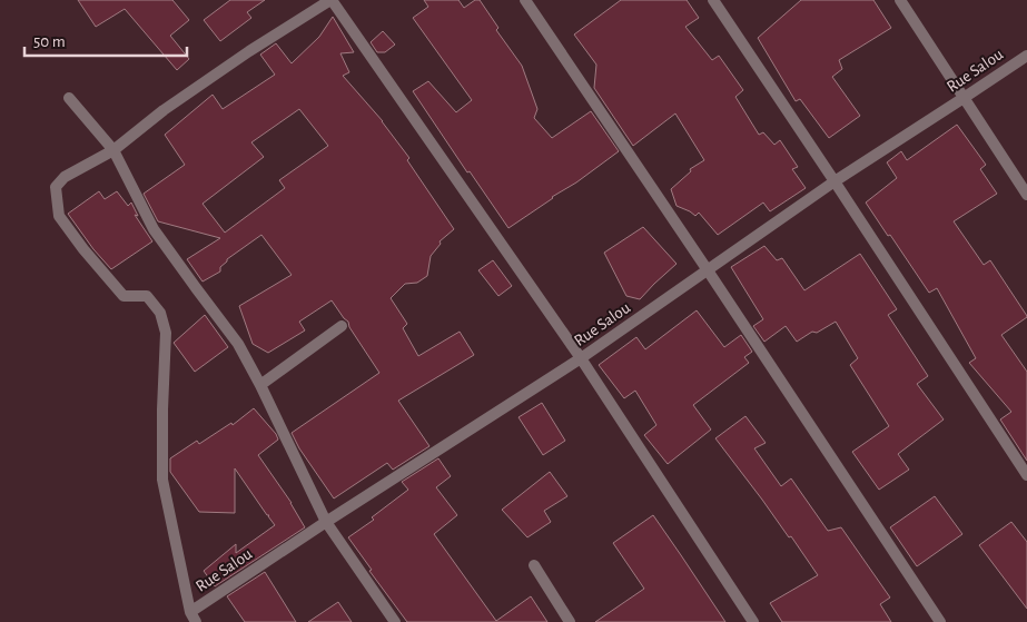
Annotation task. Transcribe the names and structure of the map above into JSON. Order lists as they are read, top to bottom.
{
  "streets": {
    "street": ["Rue Salou"]
  },
  "scale_bar": "50 m"
}
